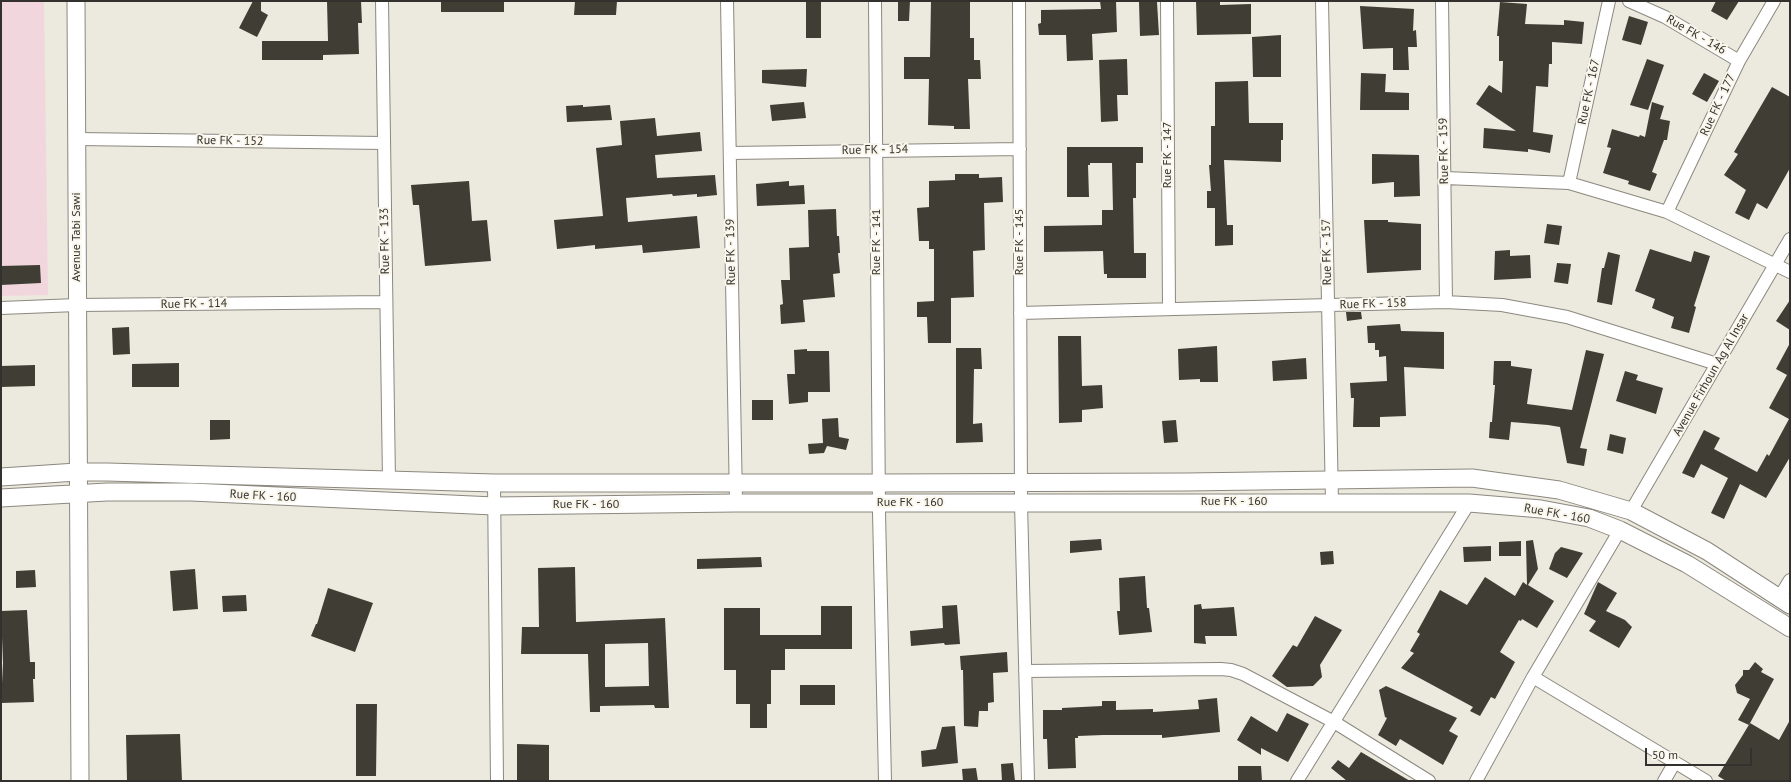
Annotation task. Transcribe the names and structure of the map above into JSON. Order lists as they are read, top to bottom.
{
  "streets": {
    "main road": ["Avenue Tabi Sawi", "Rue FK - 160"],
    "street": [
      "Rue FK - 146",
      "Rue FK - 167",
      "Rue FK - 177",
      "Rue FK - 152",
      "Rue FK - 154",
      "Rue FK - 159",
      "Rue FK - 147",
      "Rue FK - 133",
      "Rue FK - 141",
      "Rue FK - 145",
      "Rue FK - 139",
      "Rue FK - 157",
      "Rue FK - 114",
      "Rue FK - 158",
      "Avenue Firhoun Ag Al Insar"
    ]
  },
  "crossings": [
    ["Rue FK - 146", "Rue FK - 177"],
    ["Rue FK - 152", "Avenue Tabi Sawi"],
    ["Rue FK - 152", "Rue FK - 133"],
    ["Rue FK - 154", "Rue FK - 141"],
    ["Rue FK - 154", "Rue FK - 145"],
    ["Rue FK - 154", "Rue FK - 139"],
    ["Rue FK - 159", "Rue FK - 158"],
    ["Rue FK - 147", "Rue FK - 158"],
    ["Avenue Tabi Sawi", "Rue FK - 114"],
    ["Avenue Tabi Sawi", "Rue FK - 160"],
    ["Rue FK - 133", "Rue FK - 114"],
    ["Rue FK - 133", "Rue FK - 160"],
    ["Rue FK - 141", "Rue FK - 160"],
    ["Rue FK - 145", "Rue FK - 158"],
    ["Rue FK - 145", "Rue FK - 160"],
    ["Rue FK - 139", "Rue FK - 160"],
    ["Rue FK - 157", "Rue FK - 158"],
    ["Rue FK - 157", "Rue FK - 160"],
    ["Rue FK - 158", "Avenue Firhoun Ag Al Insar"],
    ["Avenue Firhoun Ag Al Insar", "Rue FK - 160"]
  ],
  "scale_bar": "50 m"
}
